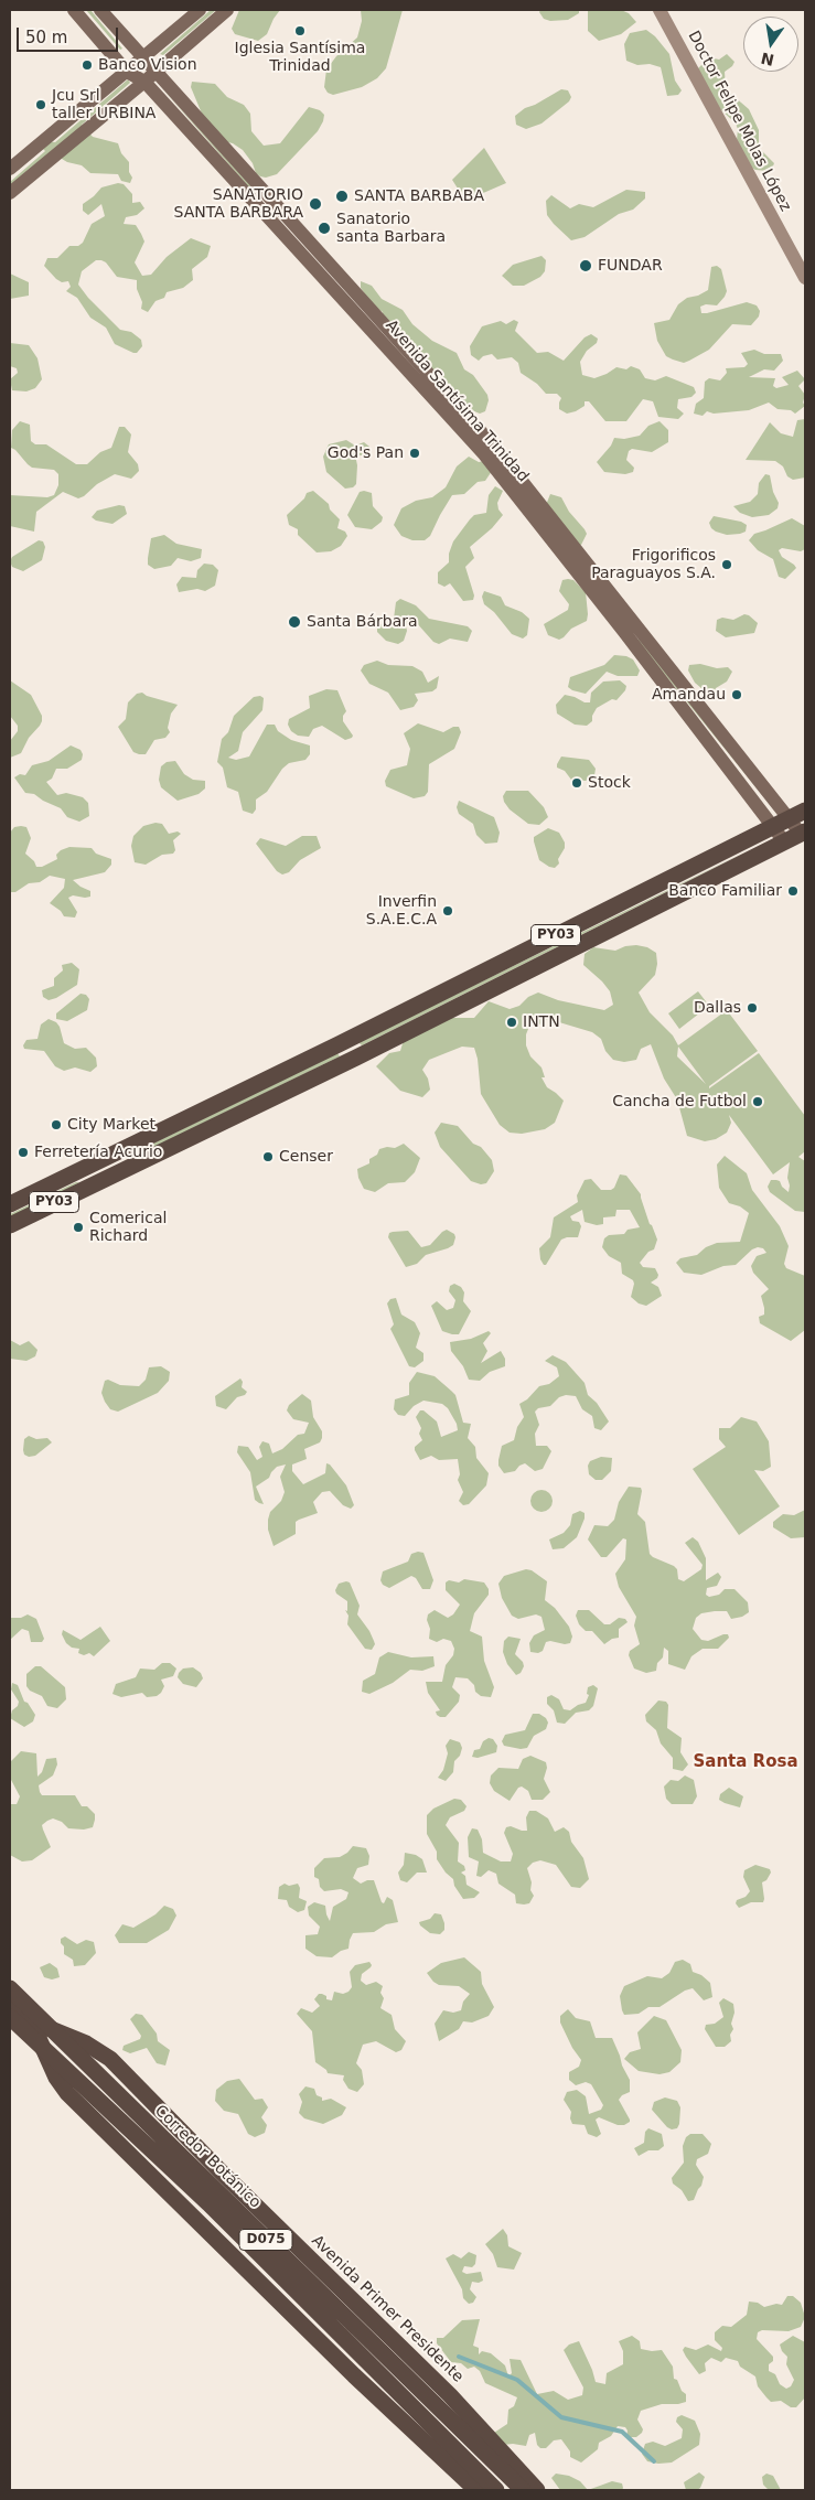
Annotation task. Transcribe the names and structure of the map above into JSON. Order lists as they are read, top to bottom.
{
  "streets": {
    "highway": [
      "PY03",
      "Corredor Botánico",
      "D075",
      "Avenida Primer Presidente"
    ],
    "main road": ["Doctor Felipe Molas López", "Avenida Santísima Trinidad"]
  },
  "crossings": [
    ["Avenida Santísima Trinidad", "PY03"]
  ],
  "districts": ["Santa Rosa"],
  "places": [
    "Iglesia Santísima Trinidad",
    "Banco Vision",
    "Jcu Srl taller URBINA",
    "SANTA BARBABA",
    "SANATORIO SANTA BARBARA",
    "Sanatorio santa Barbara",
    "FUNDAR",
    "God's Pan",
    "Frigorificos Paraguayos S.A.",
    "Santa Bárbara",
    "Amandau",
    "Stock",
    "Banco Familiar",
    "Inverfin S.A.E.C.A",
    "Dallas",
    "INTN",
    "Cancha de Futbol",
    "City Market",
    "Ferretería Acurio",
    "Censer",
    "Comerical Richard"
  ],
  "scale_bar": "50 m",
  "north": "bottom"
}
